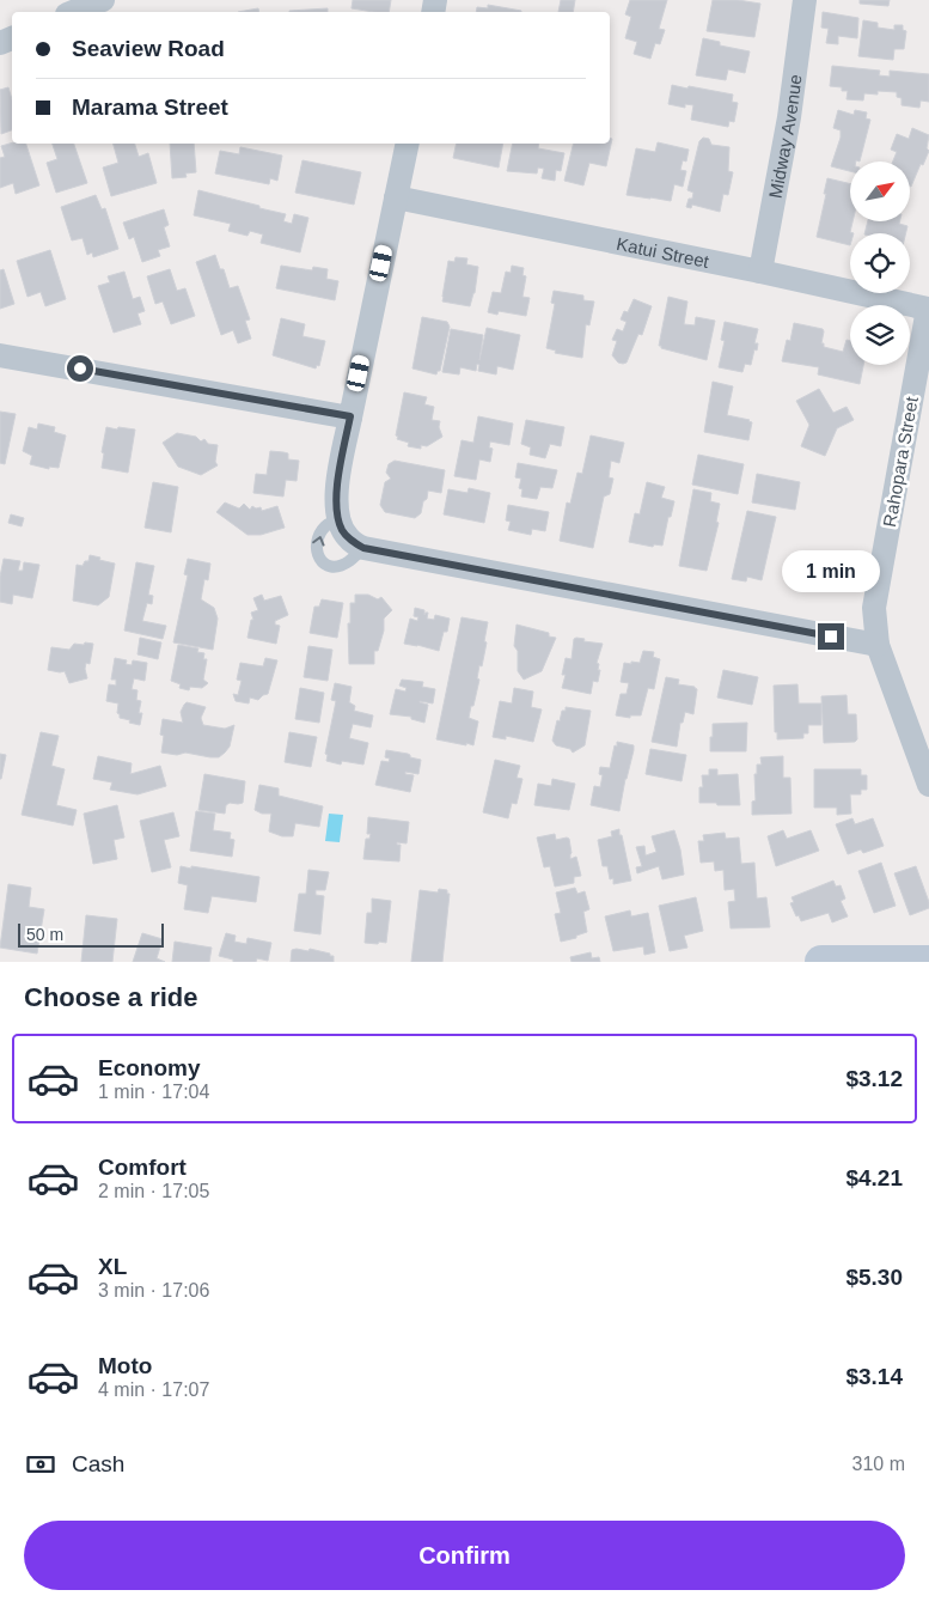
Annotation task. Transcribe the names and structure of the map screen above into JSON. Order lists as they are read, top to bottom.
{
  "streets": {
    "street": ["Midway Avenue", "Katui Street", "Rahopara Street"]
  },
  "crossings": [
    ["Midway Avenue", "Katui Street"],
    ["Katui Street", "Rahopara Street"]
  ],
  "scale_bar": "50 m",
  "north": "top right",
  "page": {
    "banner": ["Seaview Road", "Marama Street"],
    "bubble": "1 min",
    "scale": "50 m",
    "heading": "Choose a ride",
    "list": [
      {
        "name": "Economy",
        "note": "1 min · 17:04",
        "value": "$3.12"
      },
      {
        "name": "Comfort",
        "note": "2 min · 17:05",
        "value": "$4.21"
      },
      {
        "name": "XL",
        "note": "3 min · 17:06",
        "value": "$5.30"
      },
      {
        "name": "Moto",
        "note": "4 min · 17:07",
        "value": "$3.14"
      }
    ],
    "pay": ["Cash", "310 m"],
    "buttons": "Confirm"
  }
}
